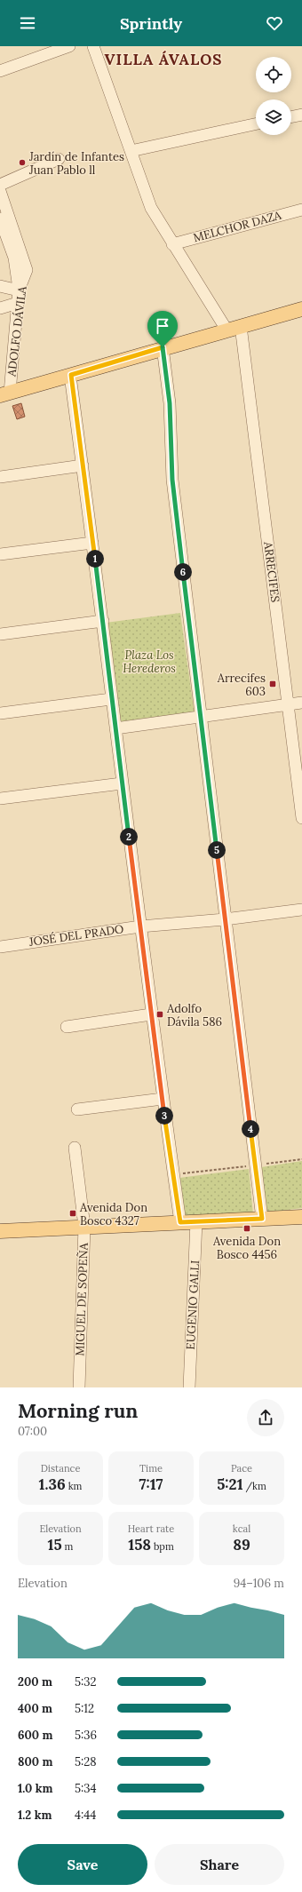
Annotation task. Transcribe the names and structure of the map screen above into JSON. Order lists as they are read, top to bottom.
{
  "streets": {
    "street": [
      "MELCHOR DAZA",
      "ADOLFO DÁVILA",
      "ARRECIFES",
      "JOSÉ DEL PRADO",
      "MIGUEL DE SOPEÑA",
      "EUGENIO GALLI"
    ]
  },
  "districts": ["VILLA ÁVALOS"],
  "parks": ["Plaza Los Herederos"],
  "places": {
    "other": ["Jardín de Infantes Juan Pablo ll"],
    "transit": [
      "Arrecifes 603",
      "Adolfo Dávila 586",
      "Avenida Don Bosco 4327",
      "Avenida Don Bosco 4456"
    ]
  },
  "page": {
    "header": "Sprintly",
    "pins": [
      "1",
      "6",
      "2",
      "5",
      "3",
      "4"
    ],
    "heading": ["Morning run", "07:00"],
    "stats": [
      ["Distance", "1.36 km"],
      ["Time", "7:17"],
      ["Pace", "5:21 /km"],
      ["Elevation", "15 m"],
      ["Heart rate", "158 bpm"],
      ["kcal", "89"]
    ],
    "chart": ["Elevation", "94–106 m"],
    "list": [
      {
        "name": "200 m",
        "note": "5:32"
      },
      {
        "name": "400 m",
        "note": "5:12"
      },
      {
        "name": "600 m",
        "note": "5:36"
      },
      {
        "name": "800 m",
        "note": "5:28"
      },
      {
        "name": "1.0 km",
        "note": "5:34"
      },
      {
        "name": "1.2 km",
        "note": "4:44"
      }
    ],
    "buttons": ["Save", "Share"]
  }
}
